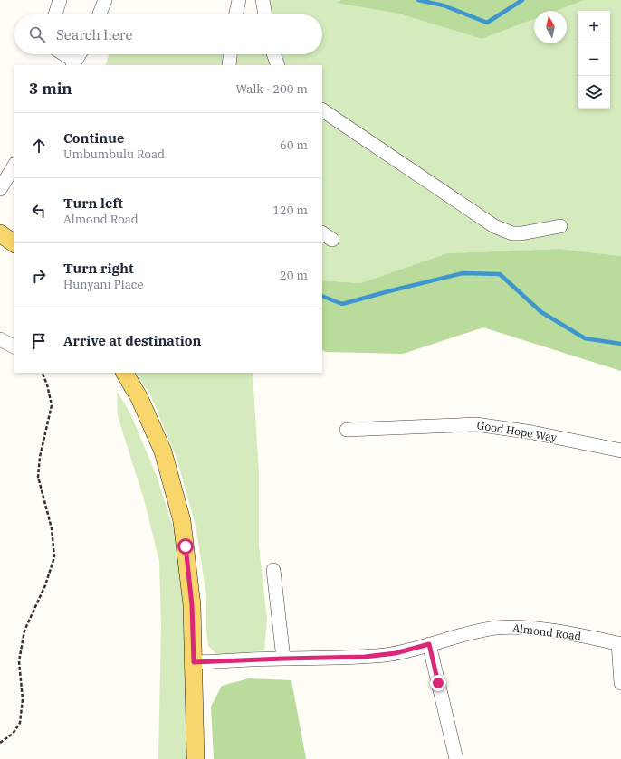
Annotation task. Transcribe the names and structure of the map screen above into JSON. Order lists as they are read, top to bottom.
{
  "streets": {
    "street": ["Good Hope Way", "Almond Road"]
  },
  "north": "top",
  "page": {
    "map_buttons": ["+", "−"],
    "search": "Search here",
    "heading": ["3 min", "Walk · 200 m"],
    "list": [
      ["Continue", "Umbumbulu Road", "60 m"],
      ["Turn left", "Almond Road", "120 m"],
      ["Turn right", "Hunyani Place", "20 m"],
      "Arrive at destination"
    ]
  }
}
